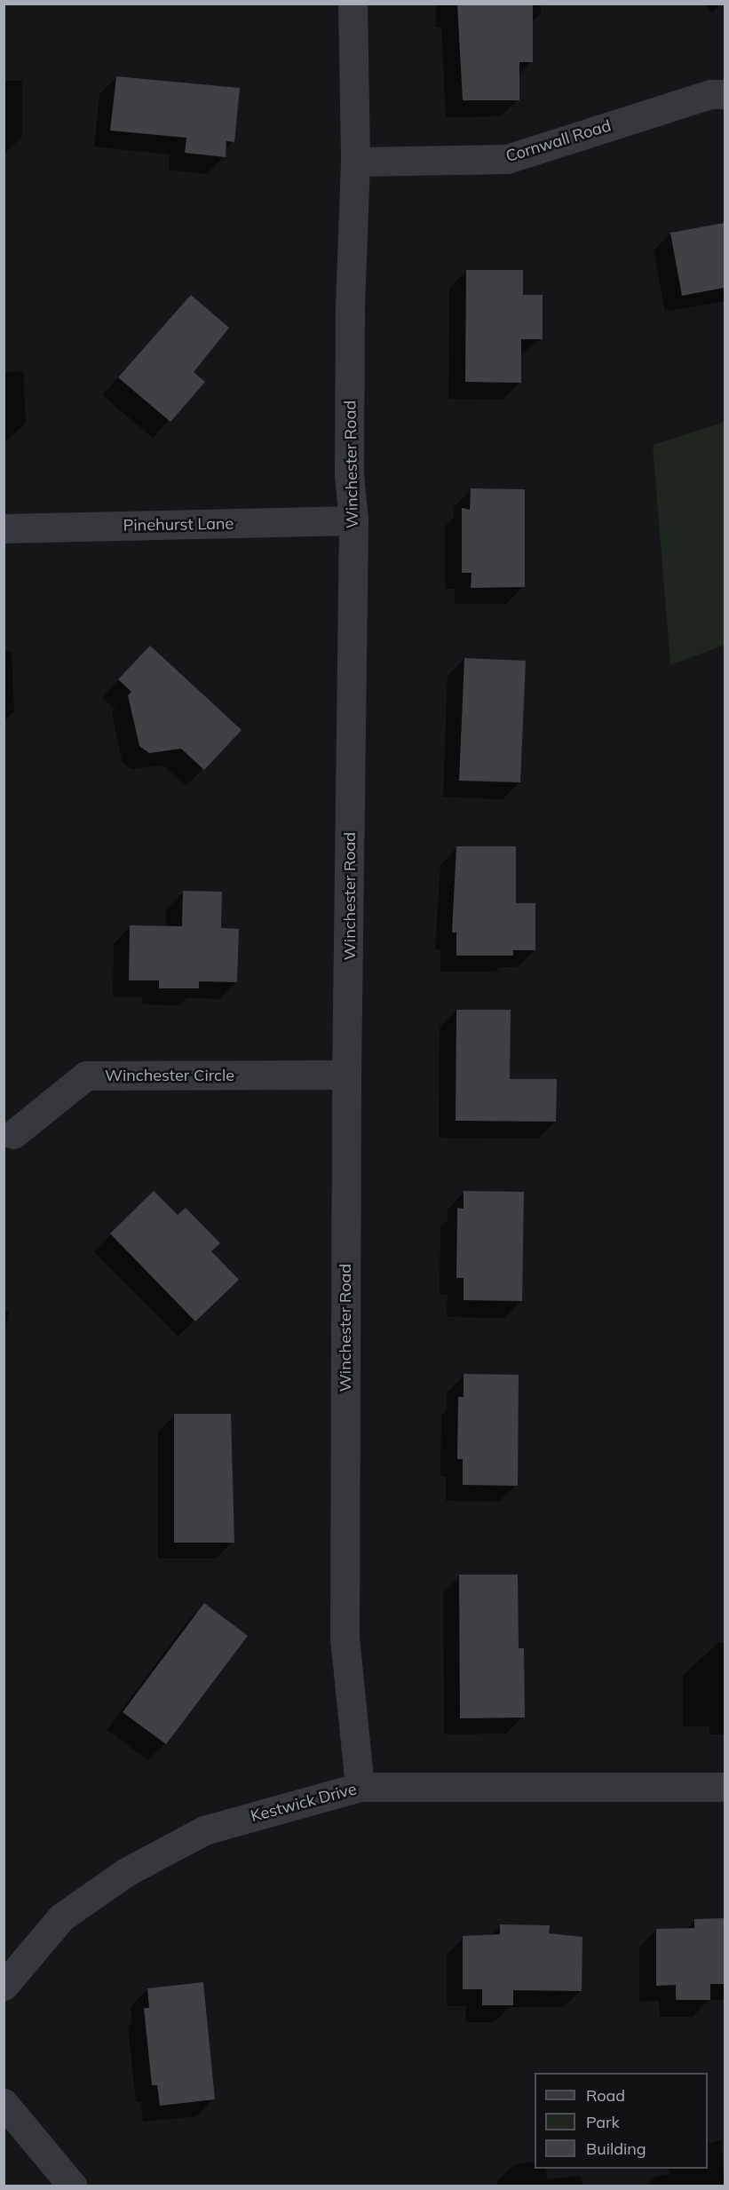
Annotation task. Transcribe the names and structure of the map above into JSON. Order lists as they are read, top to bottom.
{
  "streets": {
    "street": [
      "Cornwall Road",
      "Winchester Road",
      "Pinehurst Lane",
      "Winchester Circle",
      "Kestwick Drive"
    ]
  },
  "crossings": [
    ["Cornwall Road", "Winchester Road"],
    ["Winchester Road", "Pinehurst Lane"],
    ["Winchester Road", "Winchester Circle"],
    ["Winchester Road", "Kestwick Drive"]
  ],
  "legend": ["Road", "Park", "Building"]
}
